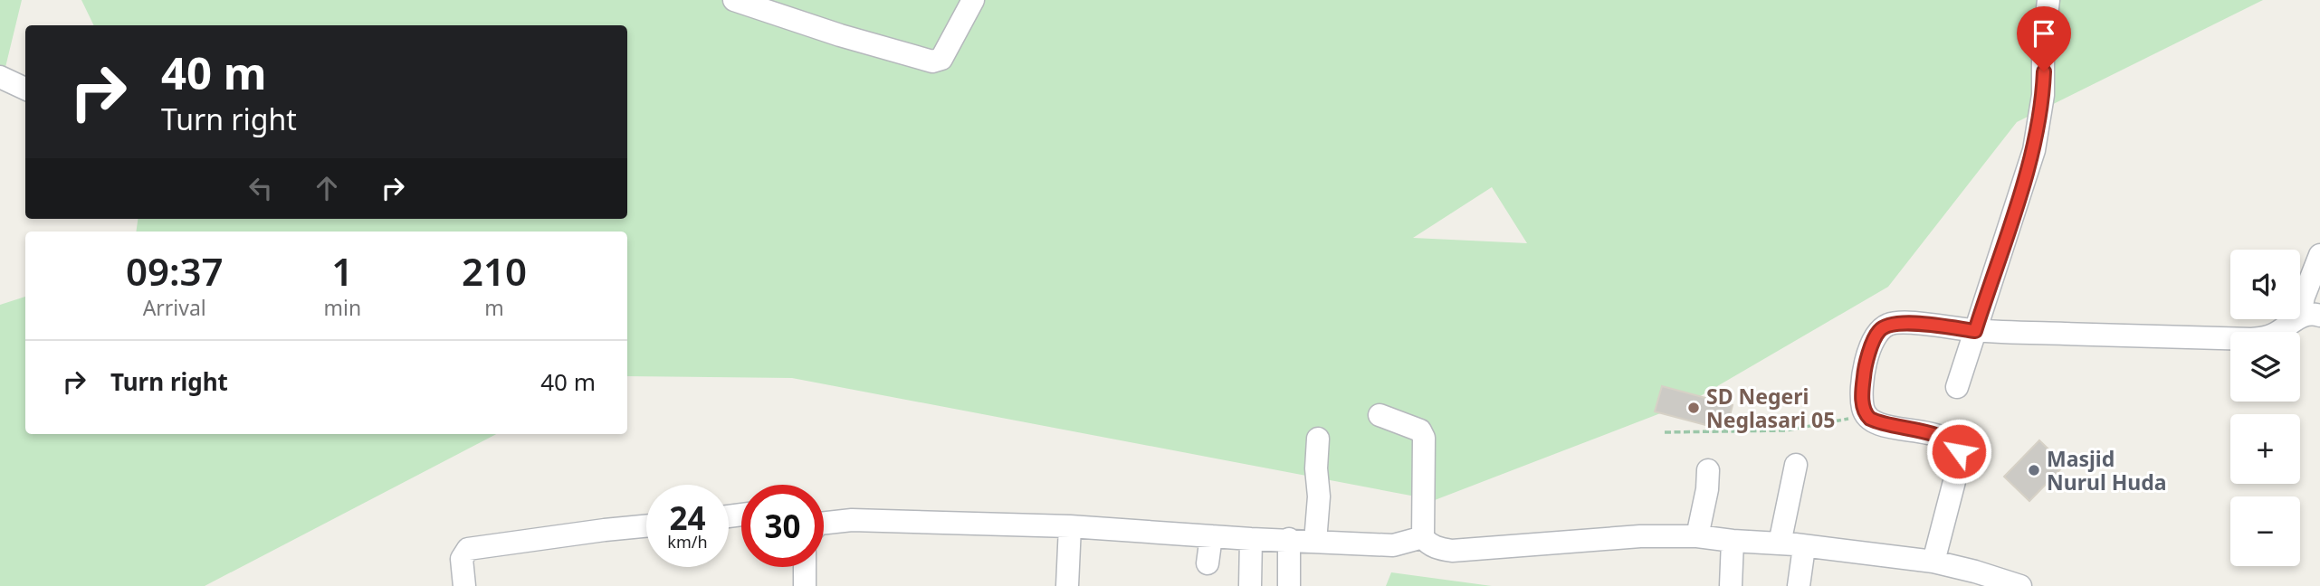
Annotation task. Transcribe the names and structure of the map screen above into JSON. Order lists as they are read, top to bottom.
{
  "places": ["SD Negeri Neglasari 05", "Masjid Nurul Huda"],
  "page": {
    "turn": ["40 m", "Turn right"],
    "eta": [
      "09:37",
      "Arrival",
      "1",
      "min",
      "210",
      "m"
    ],
    "map_buttons": ["+", "−"],
    "list": [
      {
        "name": "Turn right",
        "value": "40 m"
      }
    ],
    "speed": "24 km/h",
    "limit": "30"
  }
}
